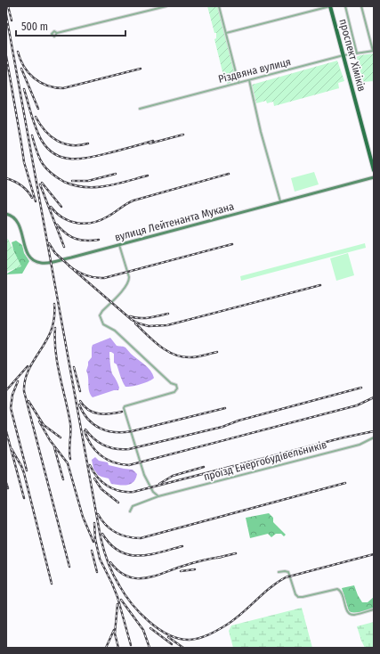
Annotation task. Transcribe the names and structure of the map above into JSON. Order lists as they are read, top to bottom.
{
  "streets": {
    "main road": ["проспект Хіміків", "вулиця Лейтенанта Мукана"],
    "street": ["Різдвяна вулиця", "проїзд Енергобудівельників"]
  },
  "crossings": [
    ["проспект Хіміків", "Різдвяна вулиця"]
  ],
  "scale_bar": "500 m"
}
